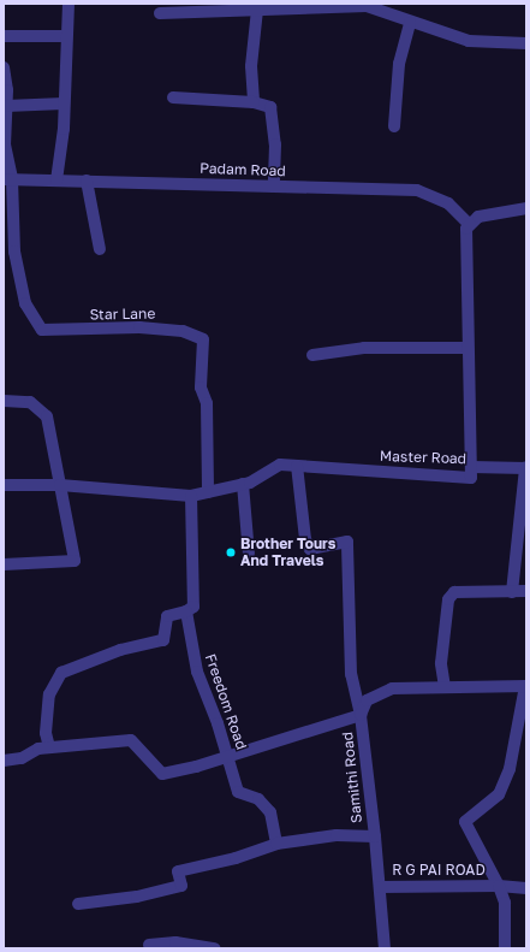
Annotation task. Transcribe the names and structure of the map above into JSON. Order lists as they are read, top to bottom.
{
  "streets": {
    "street": [
      "Padam Road",
      "Star Lane",
      "Master Road",
      "Freedom Road",
      "Samithi Road",
      "R G PAI ROAD"
    ]
  },
  "crossings": [
    ["Padam Road", "Star Lane"],
    ["Padam Road", "Master Road"],
    ["Star Lane", "Master Road"],
    ["Master Road", "Freedom Road"],
    ["Freedom Road", "Samithi Road"],
    ["Samithi Road", "R G PAI ROAD"]
  ],
  "places": ["Brother Tours And Travels"]
}
